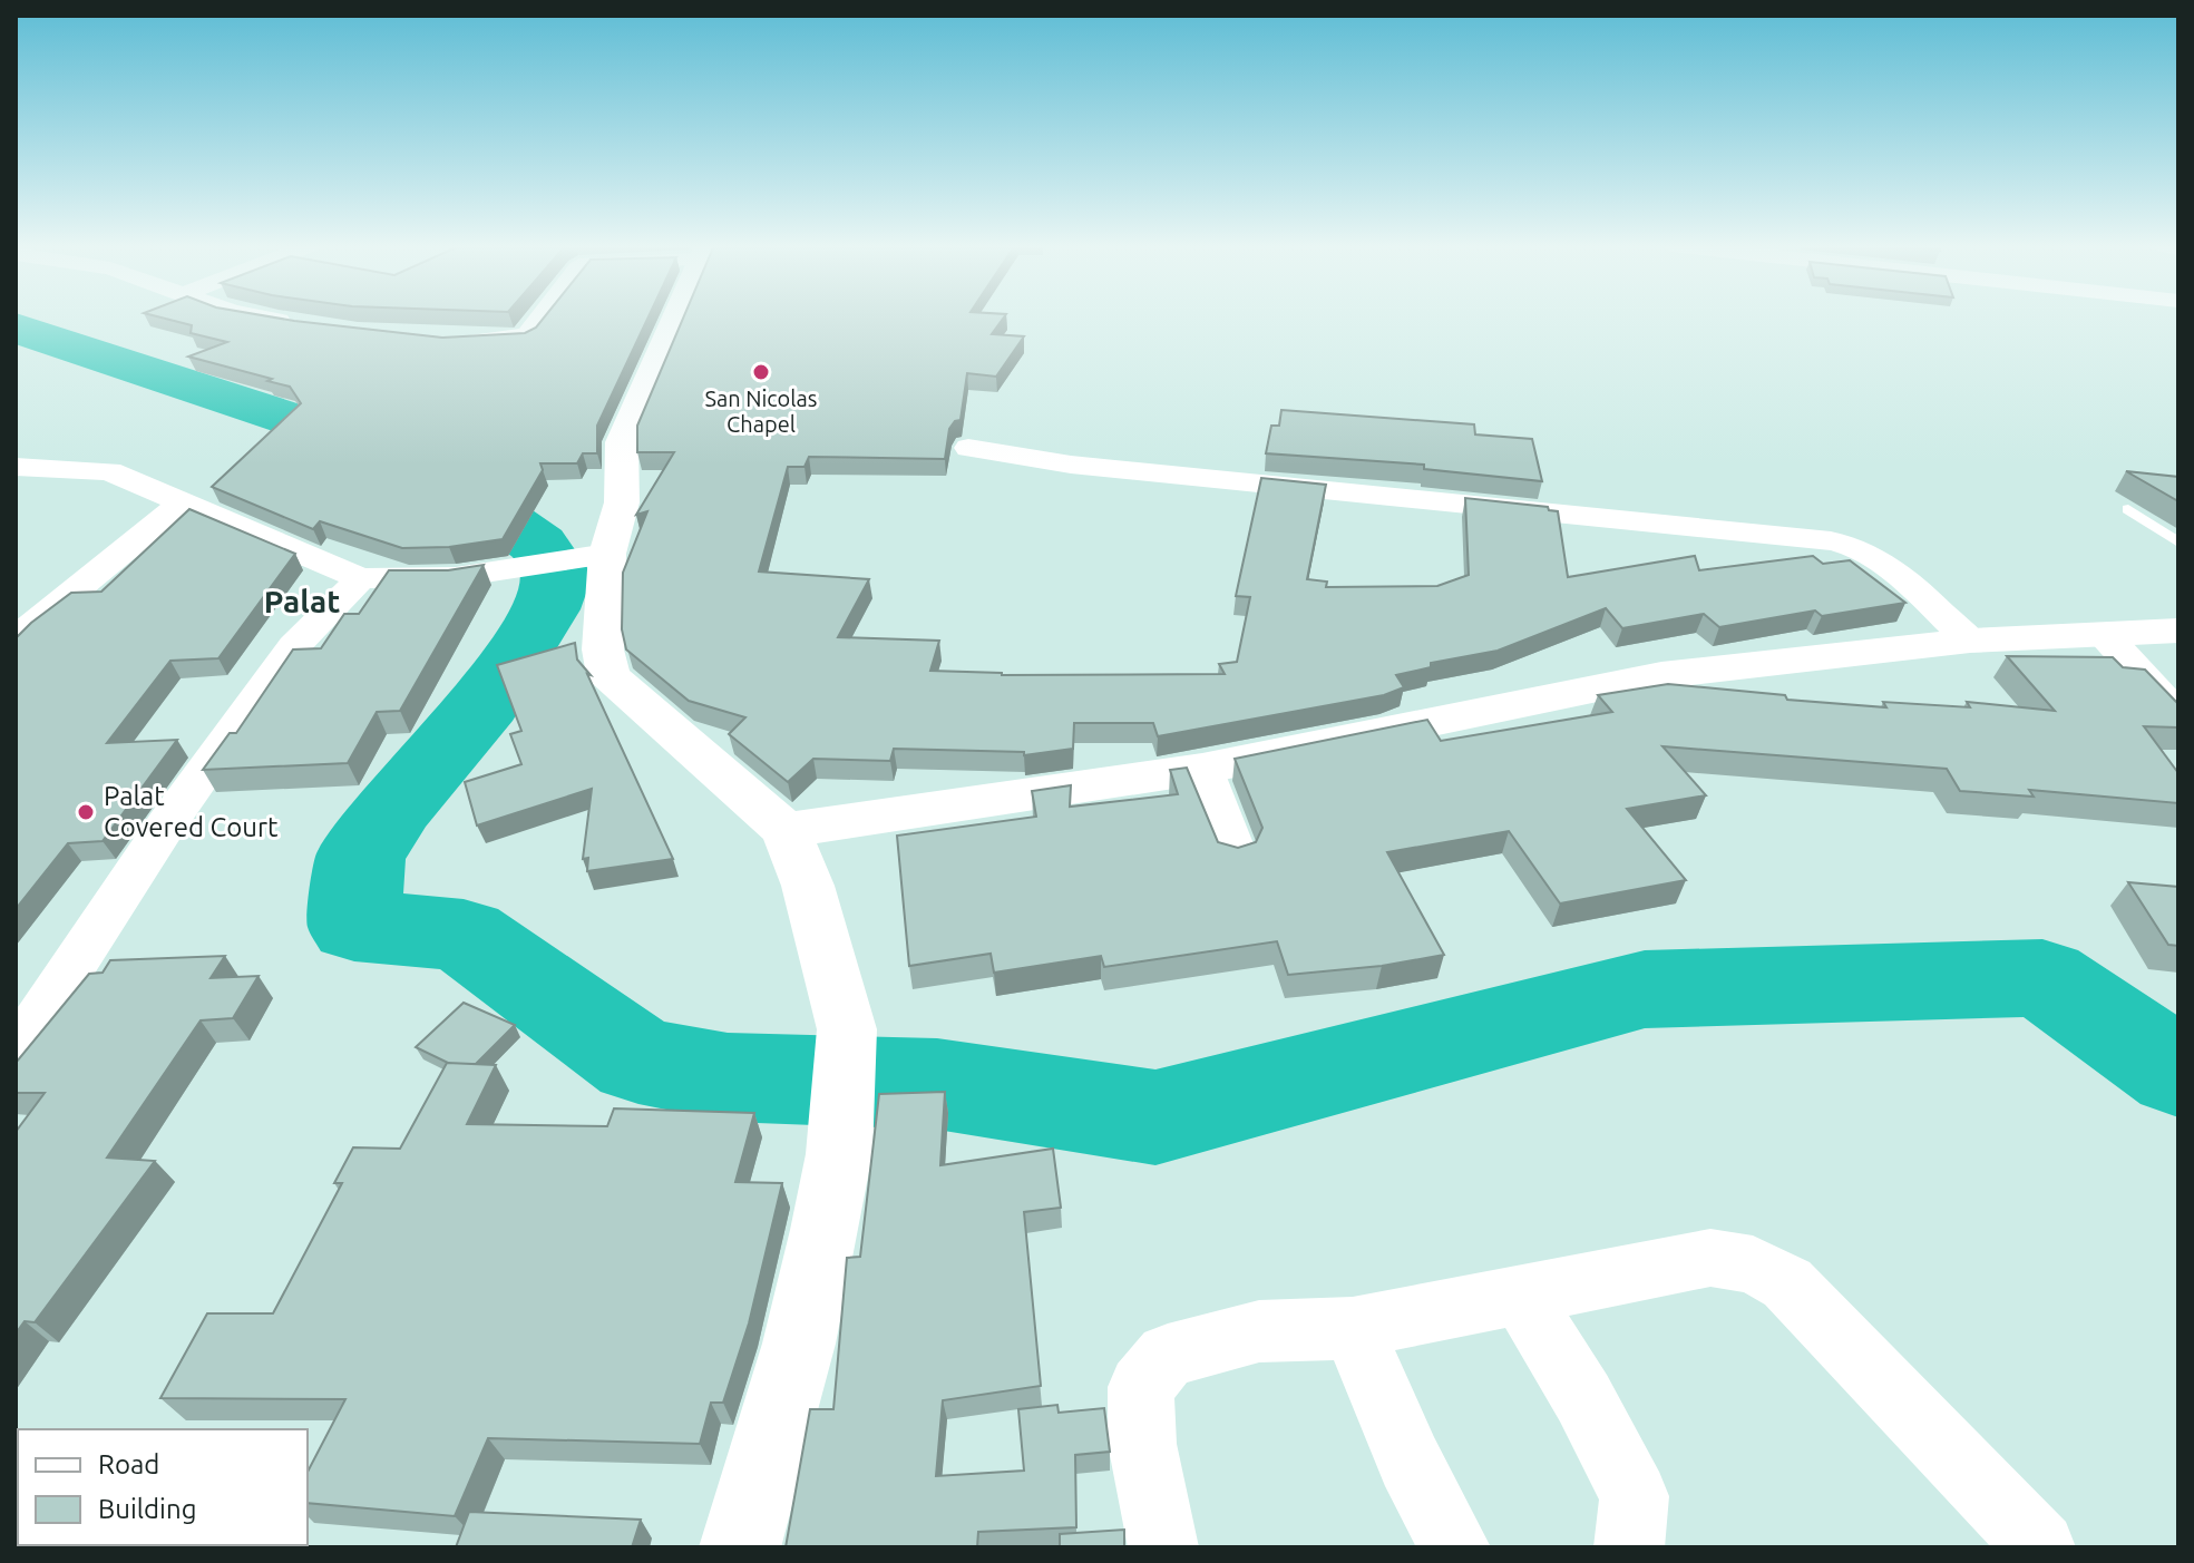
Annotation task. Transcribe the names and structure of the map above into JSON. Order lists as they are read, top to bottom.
{
  "districts": ["Palat"],
  "places": ["San Nicolas Chapel", "Palat Covered Court"],
  "legend": ["Road", "Building"]
}
